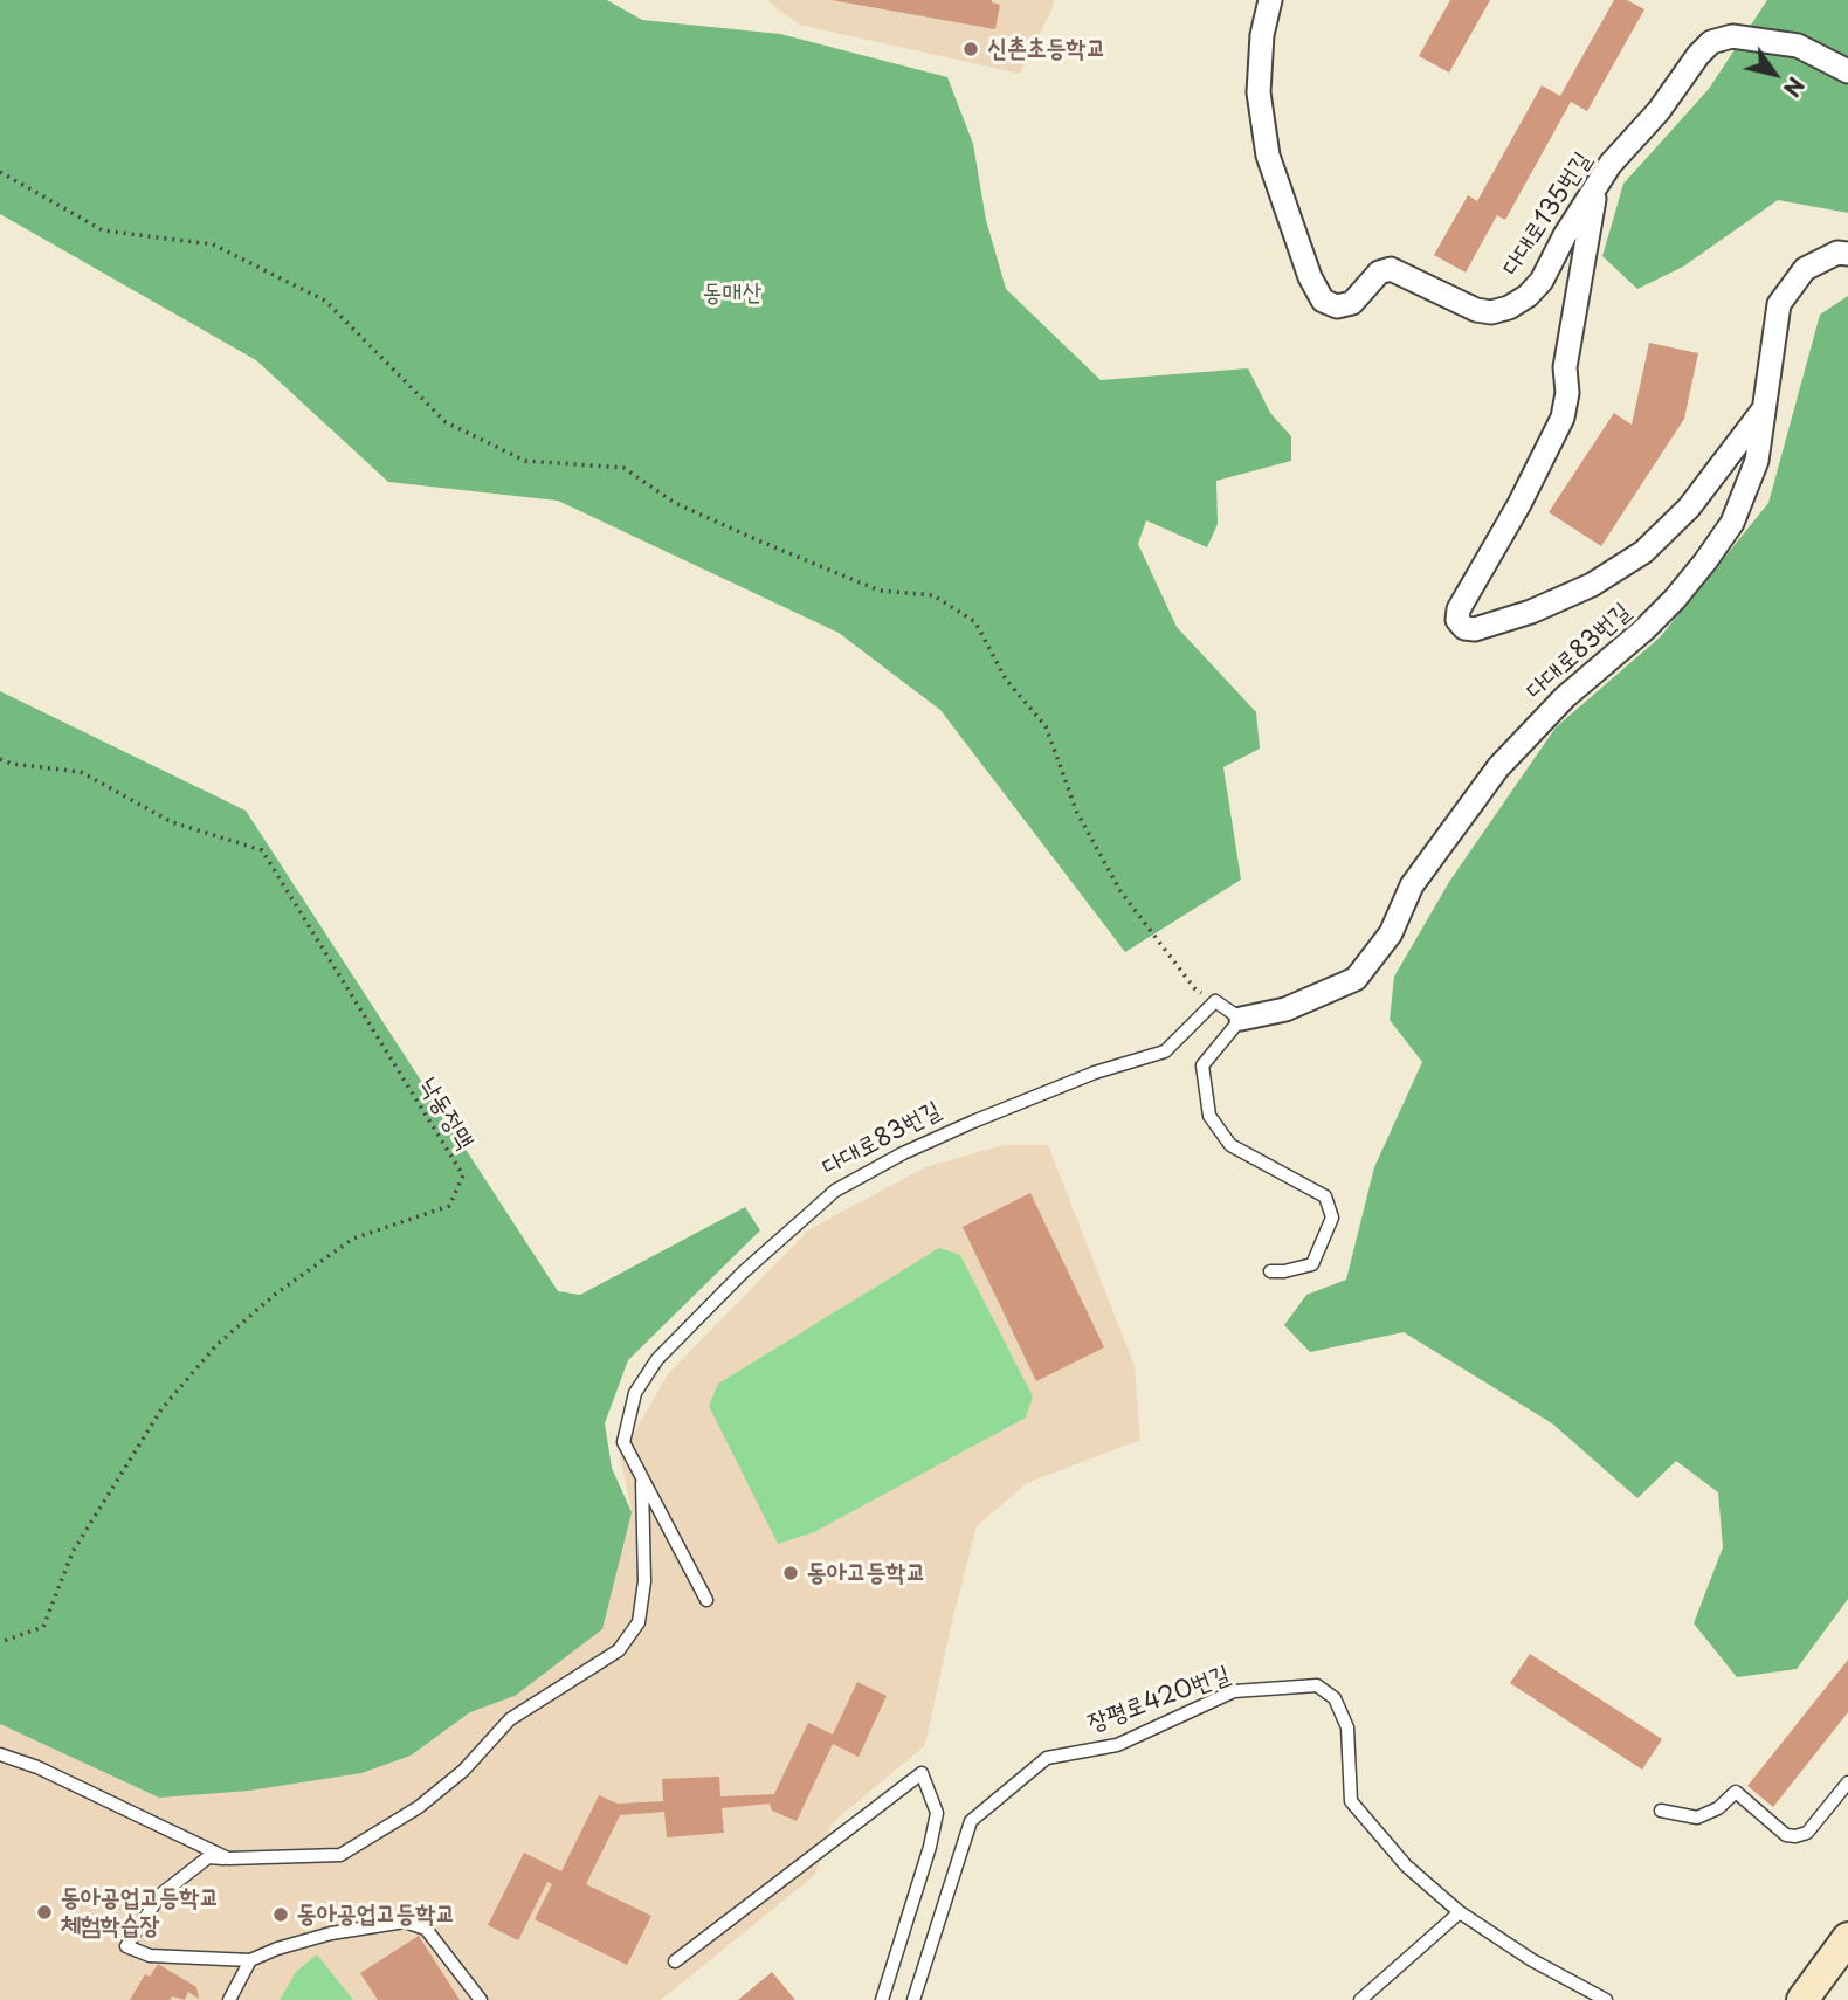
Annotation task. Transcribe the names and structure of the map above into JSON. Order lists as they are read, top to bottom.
{
  "streets": {
    "street": ["다대로135번길", "다대로83번길"],
    "lane": ["장평로420번길"],
    "path": ["낙동정맥"]
  },
  "parks": ["동매산"],
  "places": [
    "신촌초등학교",
    "동아고등학교",
    "동아공업고등학교 체험학습장",
    "동아공업고등학교"
  ],
  "north": "bottom right"
}
